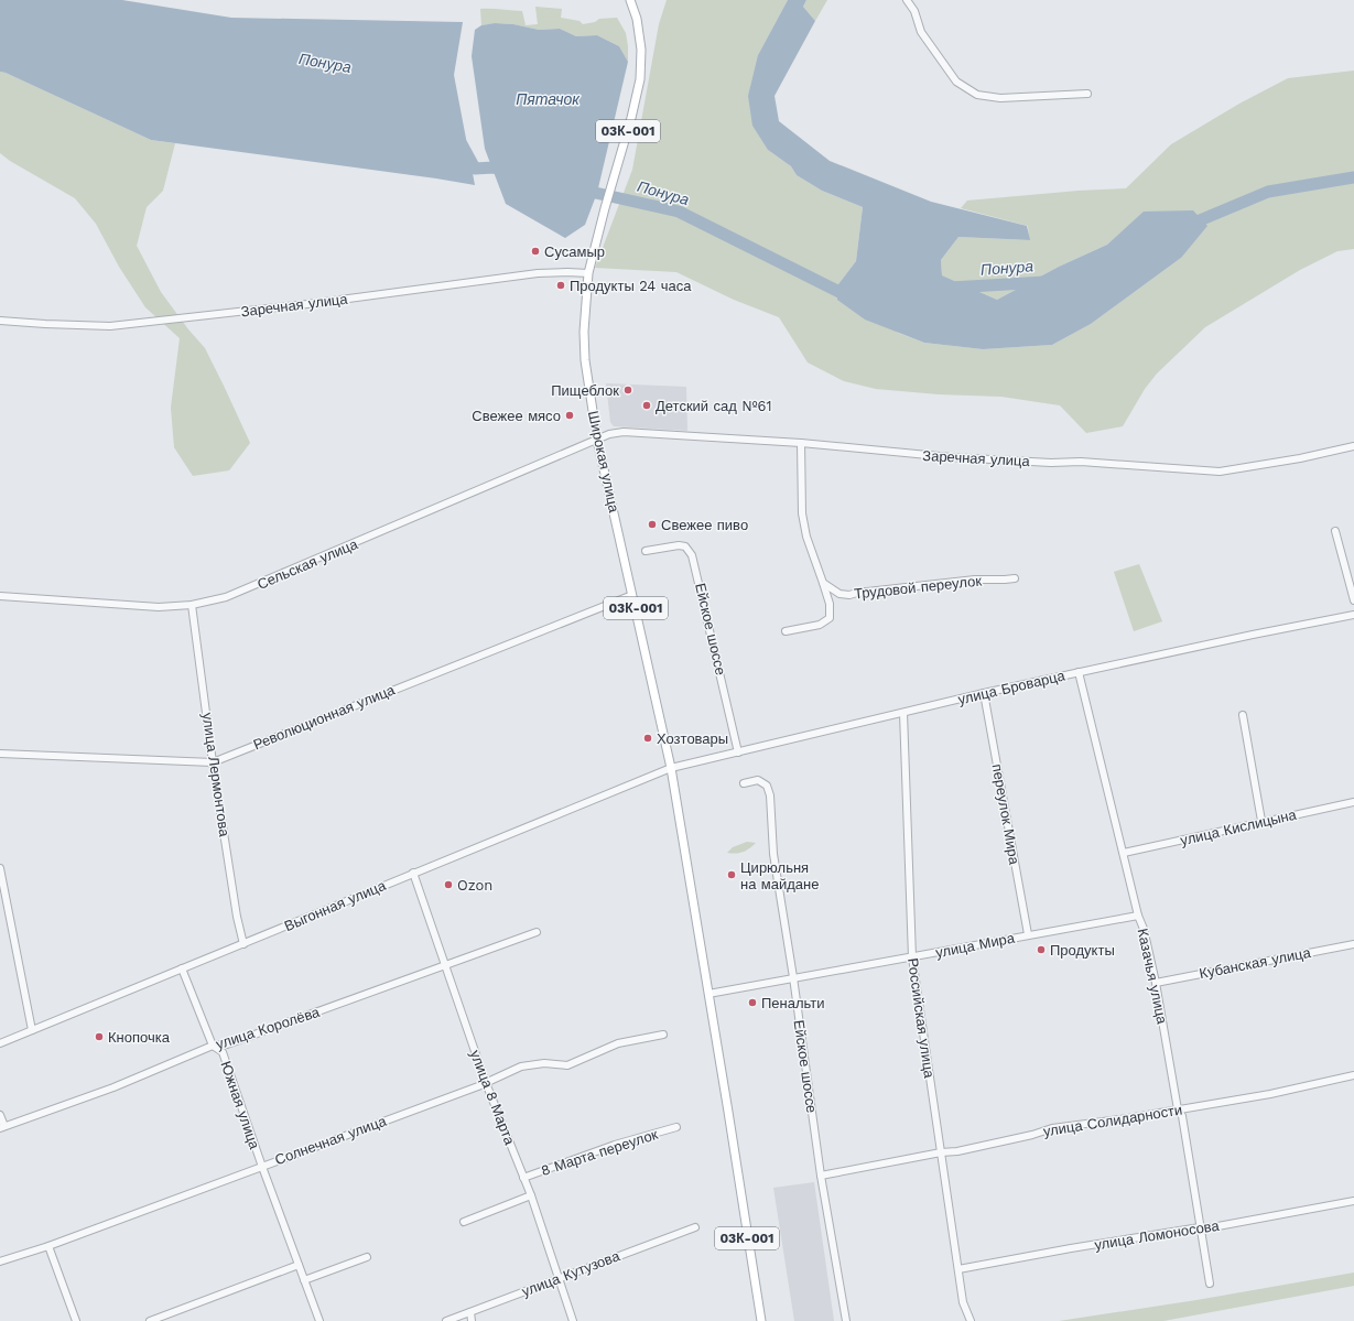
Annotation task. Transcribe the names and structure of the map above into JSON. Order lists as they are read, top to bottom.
{
  "streets": {
    "main road": ["03К-001", "Широкая улица"],
    "street": [
      "Заречная улица",
      "Сельская улица",
      "Трудовой переулок",
      "Ейское шоссе",
      "улица Броварца",
      "Революционная улица",
      "улица Лермонтова",
      "переулок Мира",
      "улица Кислицына",
      "Выгонная улица",
      "улица Мира",
      "Кубанская улица",
      "Казачья улица",
      "Российская улица",
      "улица Королёва",
      "улица 8 Марта",
      "Южная улица",
      "улица Солидарности",
      "Солнечная улица",
      "8 Марта переулок",
      "улица Ломоносова",
      "улица Кутузова"
    ]
  },
  "crossings": [
    ["03К-001", "Широкая улица"],
    ["03К-001", "улица Броварца"],
    ["03К-001", "Выгонная улица"],
    ["03К-001", "улица Мира"],
    ["Заречная улица", "Широкая улица"],
    ["Заречная улица", "Сельская улица"],
    ["Широкая улица", "Сельская улица"],
    ["Широкая улица", "улица Броварца"],
    ["Широкая улица", "Революционная улица"],
    ["Широкая улица", "Выгонная улица"],
    ["Сельская улица", "улица Лермонтова"],
    ["Ейское шоссе", "улица Броварца"],
    ["Ейское шоссе", "улица Мира"],
    ["Ейское шоссе", "улица Солидарности"],
    ["улица Броварца", "переулок Мира"],
    ["улица Броварца", "Выгонная улица"],
    ["улица Броварца", "Казачья улица"],
    ["улица Броварца", "Российская улица"],
    ["Революционная улица", "улица Лермонтова"],
    ["улица Лермонтова", "Выгонная улица"],
    ["переулок Мира", "улица Мира"],
    ["улица Кислицына", "Казачья улица"],
    ["Выгонная улица", "улица 8 Марта"],
    ["Выгонная улица", "Южная улица"],
    ["улица Мира", "Казачья улица"],
    ["улица Мира", "Российская улица"],
    ["Кубанская улица", "Казачья улица"],
    ["Казачья улица", "улица Солидарности"],
    ["Казачья улица", "улица Ломоносова"],
    ["Российская улица", "улица Солидарности"],
    ["Российская улица", "улица Ломоносова"],
    ["улица Королёва", "улица 8 Марта"],
    ["улица Королёва", "Южная улица"],
    ["улица 8 Марта", "Солнечная улица"],
    ["улица 8 Марта", "8 Марта переулок"],
    ["улица 8 Марта", "улица Кутузова"],
    ["Южная улица", "Солнечная улица"]
  ],
  "water": ["Понура", "Пятачок"],
  "places": [
    "Сусамыр",
    "Продукты 24 часа",
    "Пищеблок",
    "Детский сад №61",
    "Свежее мясо",
    "Свежее пиво",
    "Хозтовары",
    "Цирюльня на майдане",
    "Ozon",
    "Продукты",
    "Пенальти",
    "Кнопочка"
  ]
}
